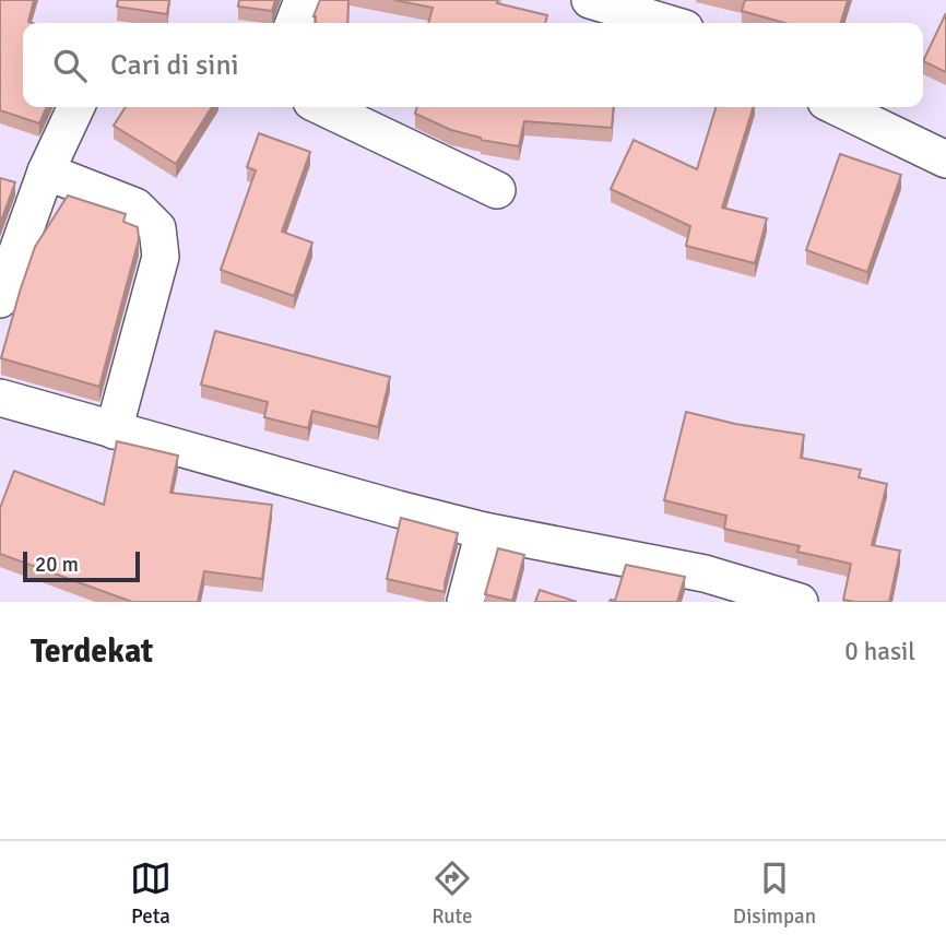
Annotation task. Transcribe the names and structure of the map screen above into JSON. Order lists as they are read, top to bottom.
{
  "scale_bar": "20 m",
  "page": {
    "search": "Cari di sini",
    "scale": "20 m",
    "heading": ["Terdekat", "0 hasil"],
    "nav": ["Peta", "Rute", "Disimpan"]
  }
}
